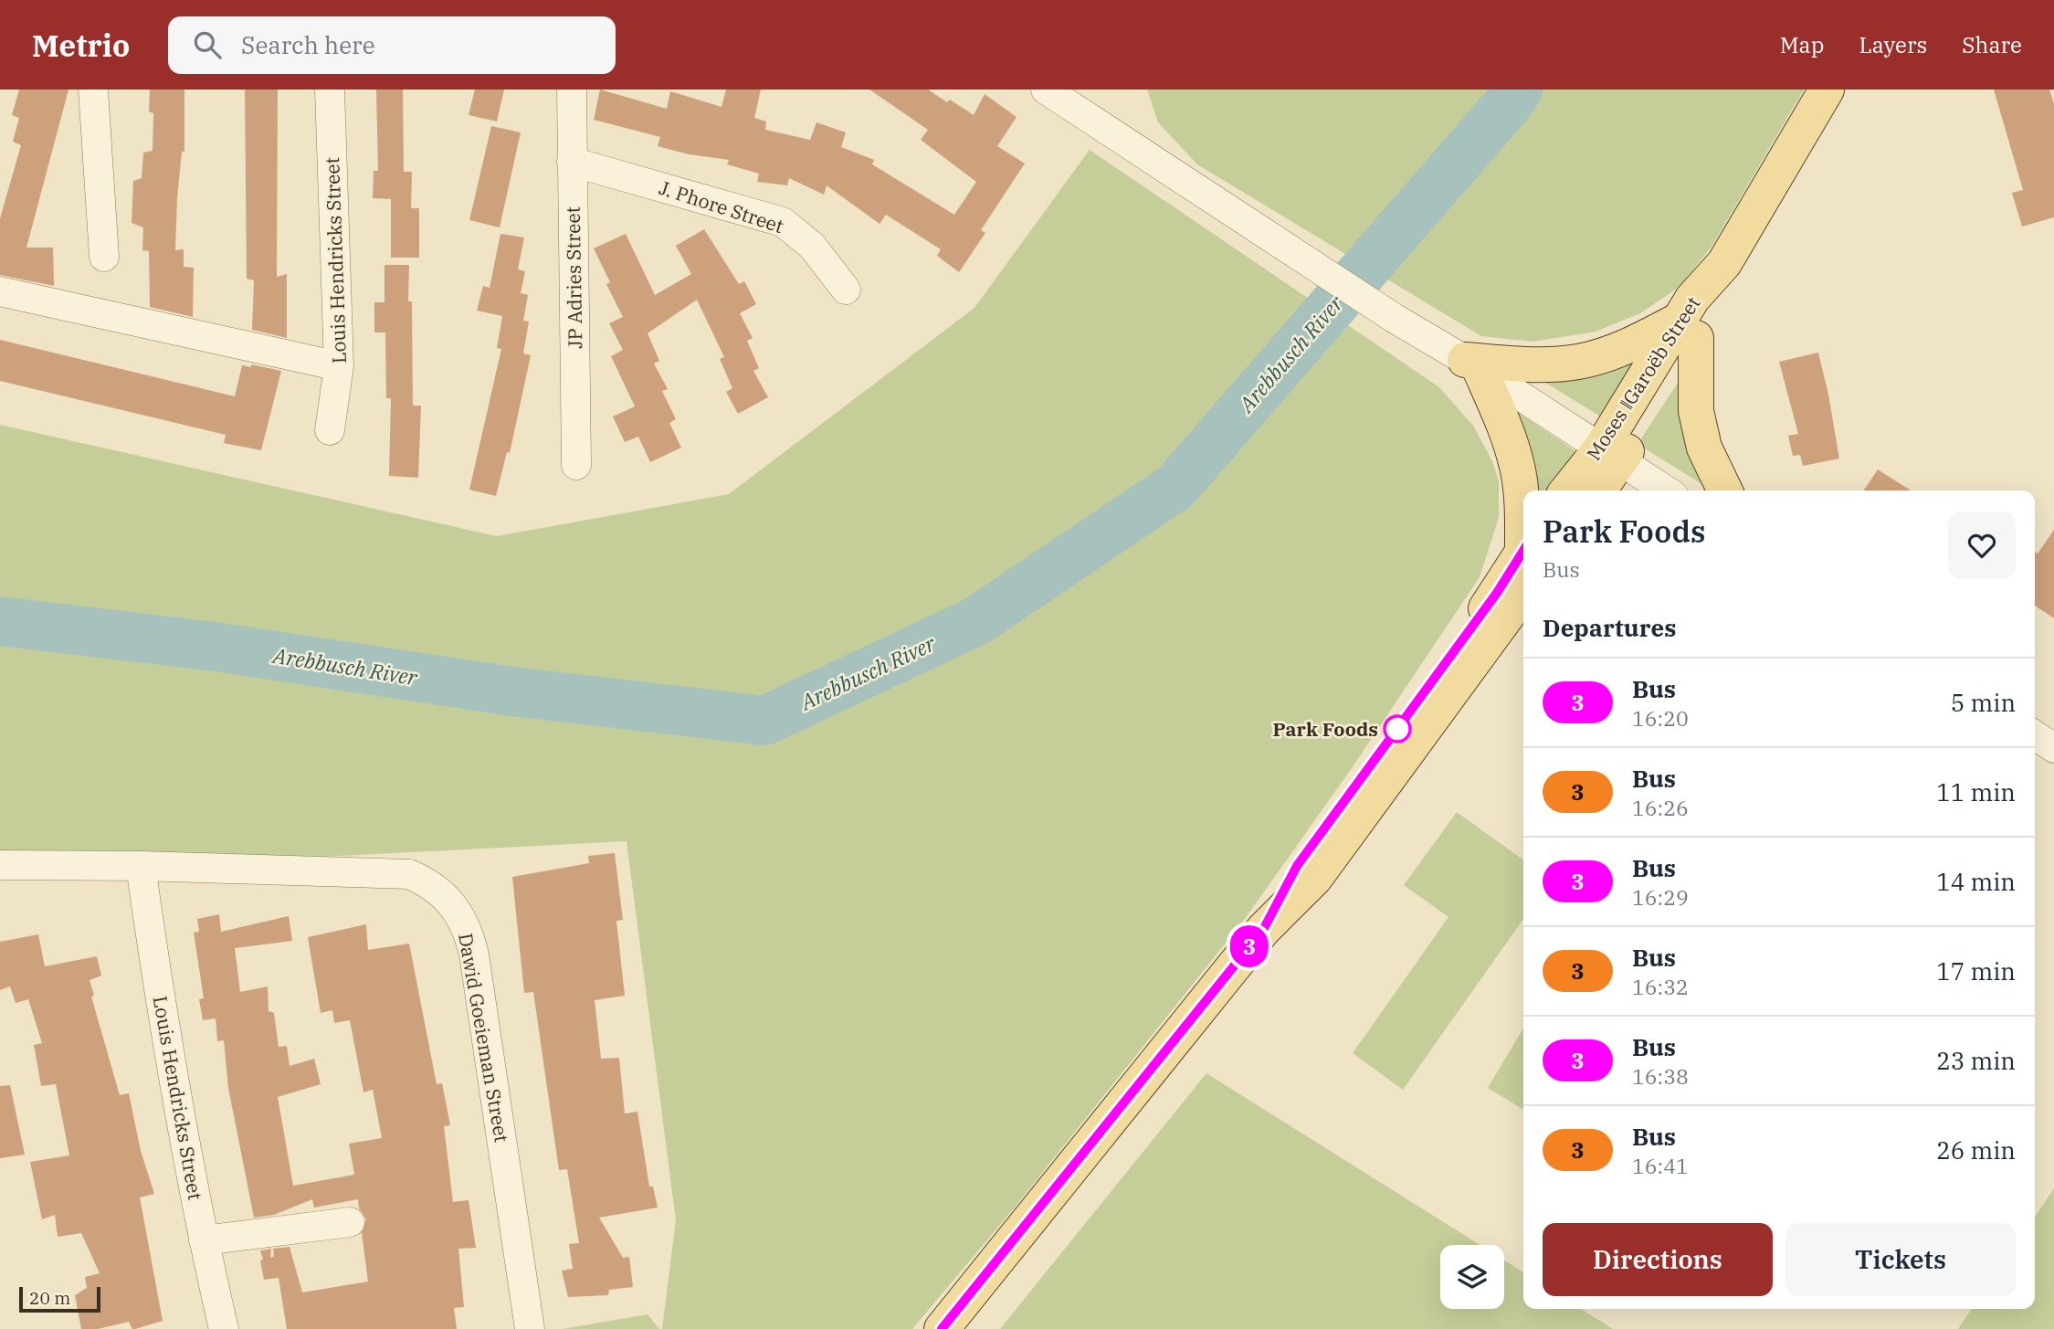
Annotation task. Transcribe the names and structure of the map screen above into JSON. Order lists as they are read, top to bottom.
{
  "streets": {
    "main road": ["Moses ǁGaroëb Street"],
    "street": [
      "J. Phore Street",
      "Louis Hendricks Street",
      "JP Adries Street",
      "Dawid Goeieman Street"
    ]
  },
  "crossings": [
    ["J. Phore Street", "JP Adries Street"],
    ["Louis Hendricks Street", "Dawid Goeieman Street"]
  ],
  "water": ["Arebbusch River"],
  "places": ["Park Foods"],
  "lines": ["bus line 3"],
  "scale_bar": "20 m",
  "page": {
    "header": "Metrio",
    "search": "Search here",
    "nav": ["Map", "Layers", "Share"],
    "on_map": "3",
    "heading": [
      ["Park Foods", "Bus"],
      "Departures"
    ],
    "list": [
      {
        "mark": "3",
        "name": "Bus",
        "note": "16:20",
        "value": "5 min"
      },
      {
        "mark": "3",
        "name": "Bus",
        "note": "16:26",
        "value": "11 min"
      },
      {
        "mark": "3",
        "name": "Bus",
        "note": "16:29",
        "value": "14 min"
      },
      {
        "mark": "3",
        "name": "Bus",
        "note": "16:32",
        "value": "17 min"
      },
      {
        "mark": "3",
        "name": "Bus",
        "note": "16:38",
        "value": "23 min"
      },
      {
        "mark": "3",
        "name": "Bus",
        "note": "16:41",
        "value": "26 min"
      }
    ],
    "buttons": ["Directions", "Tickets"],
    "scale": "20 m"
  }
}
